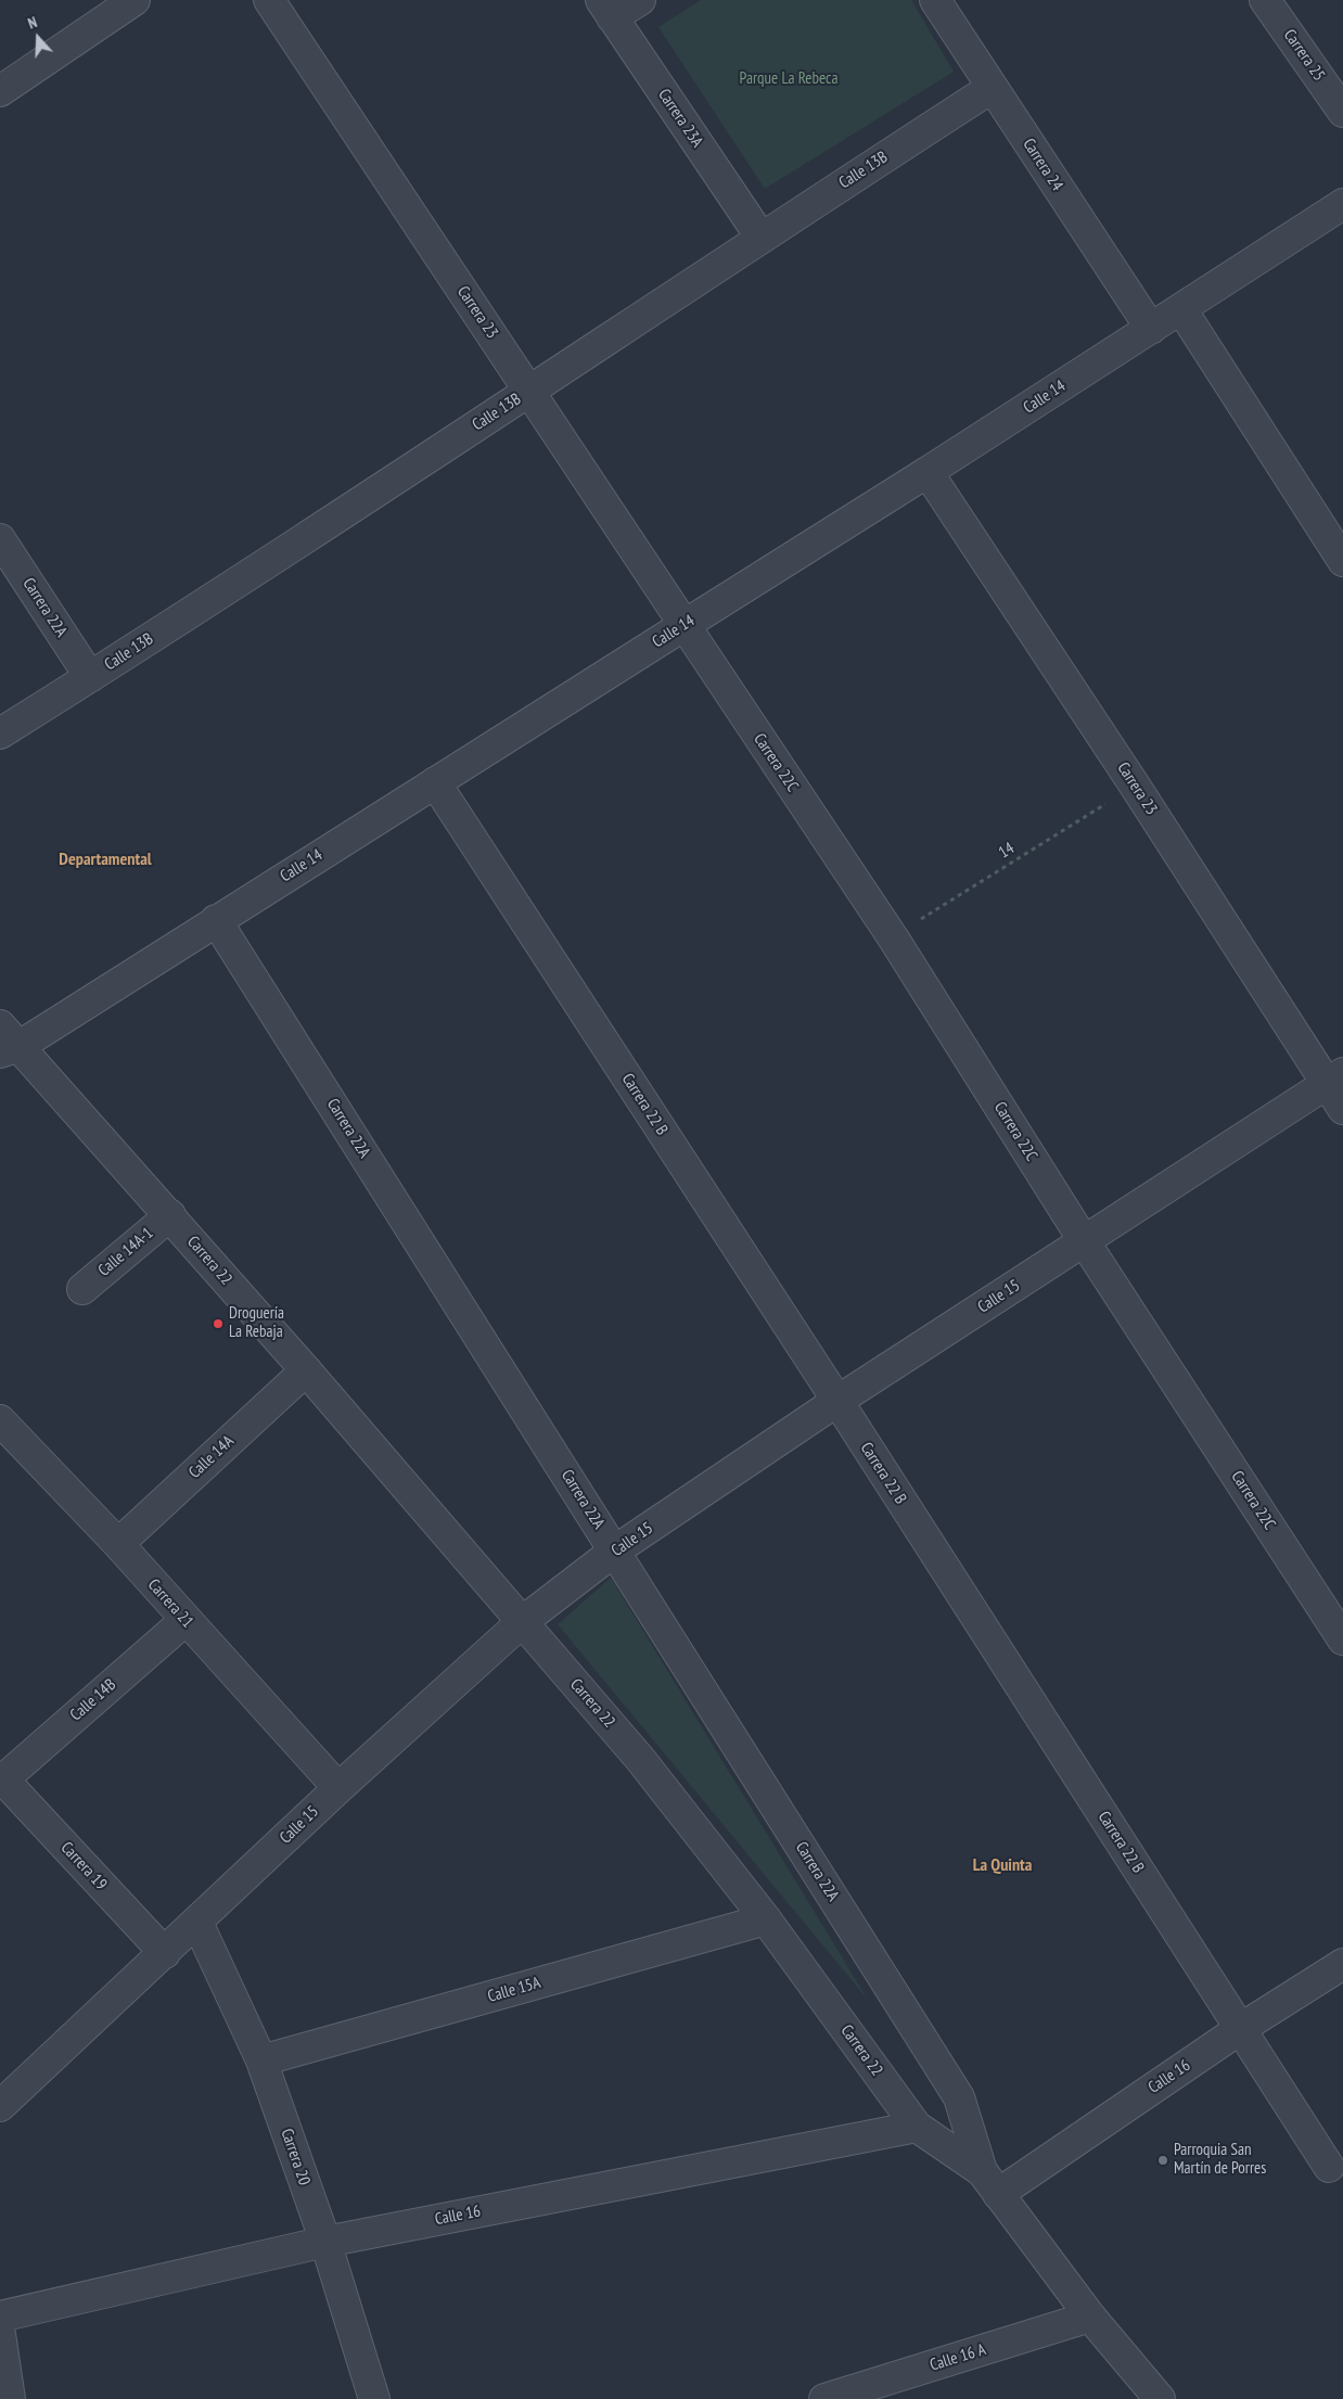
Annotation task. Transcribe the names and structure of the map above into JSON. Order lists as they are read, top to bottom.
{
  "streets": {
    "street": [
      "Carrera 25",
      "Carrera 23A",
      "Carrera 24",
      "Calle 13B",
      "Carrera 23",
      "Calle 14",
      "Carrera 22A",
      "Carrera 22C",
      "Carrera 22 B",
      "Calle 14A-1",
      "Carrera 22",
      "Calle 15",
      "Calle 14A",
      "Carrera 21",
      "Calle 14B",
      "Carrera 19",
      "Calle 15A",
      "Calle 16",
      "Carrera 20",
      "Calle 16 A"
    ],
    "path": ["14"]
  },
  "crossings": [
    ["Carrera 23A", "Calle 13B"],
    ["Carrera 24", "Calle 13B"],
    ["Carrera 24", "Calle 14"],
    ["Calle 13B", "Carrera 23"],
    ["Calle 13B", "Carrera 22A"],
    ["Carrera 23", "Calle 14"],
    ["Carrera 23", "Carrera 22C"],
    ["Carrera 23", "14"],
    ["Carrera 23", "Calle 15"],
    ["Calle 14", "Carrera 22A"],
    ["Calle 14", "Carrera 22C"],
    ["Calle 14", "Carrera 22 B"],
    ["Calle 14", "Carrera 22"],
    ["Carrera 22A", "Carrera 22"],
    ["Carrera 22A", "Calle 15"],
    ["Carrera 22A", "Calle 16"],
    ["Carrera 22C", "14"],
    ["Carrera 22C", "Calle 15"],
    ["Carrera 22 B", "Calle 15"],
    ["Carrera 22 B", "Calle 16"],
    ["Calle 14A-1", "Carrera 22"],
    ["Carrera 22", "Calle 15"],
    ["Carrera 22", "Calle 14A"],
    ["Carrera 22", "Calle 15A"],
    ["Carrera 22", "Calle 16"],
    ["Carrera 22", "Calle 16 A"],
    ["Calle 15", "Carrera 21"],
    ["Calle 15", "Carrera 19"],
    ["Calle 15", "Carrera 20"],
    ["Calle 14A", "Carrera 21"],
    ["Carrera 21", "Calle 14B"],
    ["Calle 14B", "Carrera 19"],
    ["Calle 15A", "Carrera 20"],
    ["Calle 16", "Carrera 20"]
  ],
  "districts": ["Departamental", "La Quinta"],
  "parks": ["Parque La Rebeca"],
  "places": ["Droguería La Rebaja", "Parroquia San Martín de Porres"],
  "north": "top"
}
